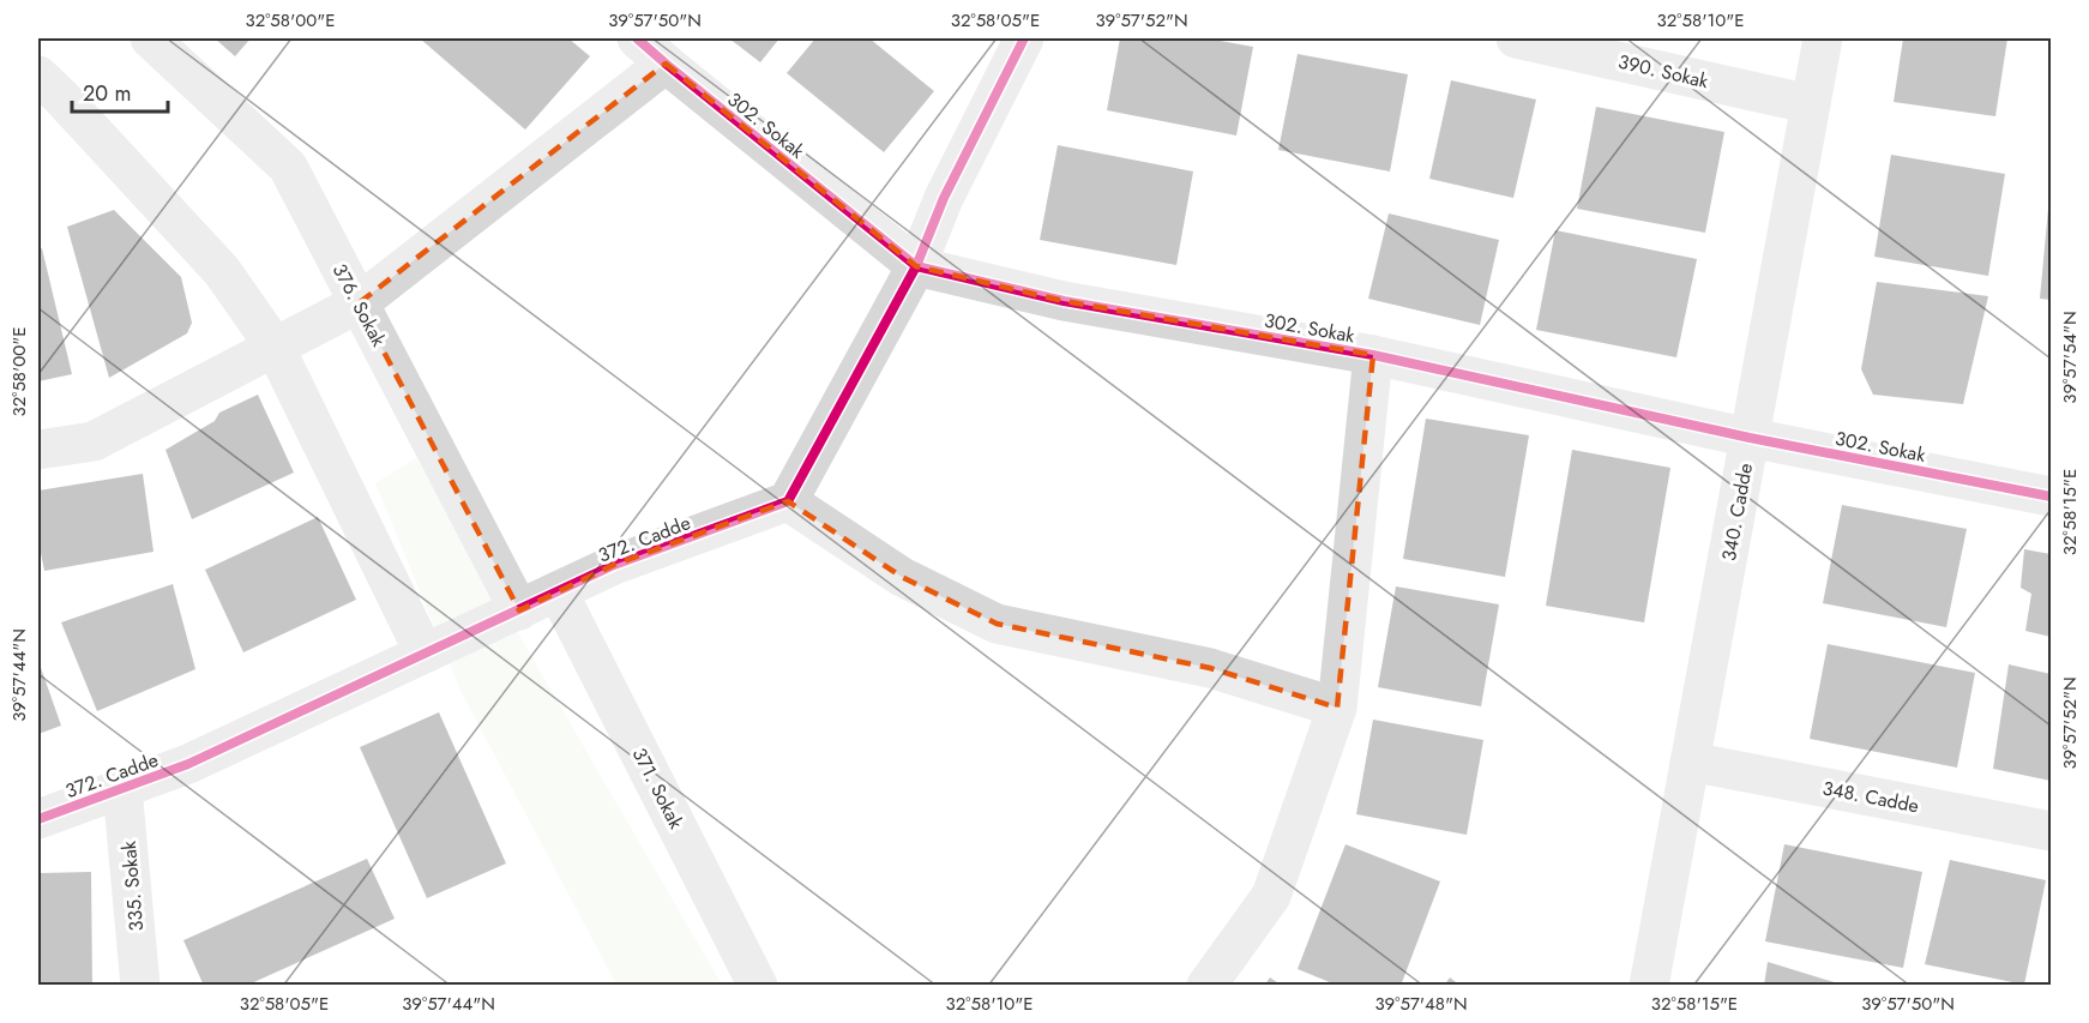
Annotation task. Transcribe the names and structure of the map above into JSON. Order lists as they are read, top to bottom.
{
  "streets": {
    "street": [
      "390. Sokak",
      "302. Sokak",
      "376. Sokak",
      "340. Cadde",
      "372. Cadde",
      "371. Sokak",
      "348. Cadde",
      "335. Sokak"
    ]
  },
  "crossings": [
    ["390. Sokak", "340. Cadde"],
    ["302. Sokak", "340. Cadde"],
    ["376. Sokak", "372. Cadde"],
    ["340. Cadde", "348. Cadde"],
    ["372. Cadde", "371. Sokak"],
    ["372. Cadde", "335. Sokak"]
  ],
  "scale_bar": "20 m",
  "coordinates": [
    "32°58'00\"E",
    "39°57'50\"N",
    "32°58'05\"E",
    "39°57'52\"N",
    "32°58'10\"E",
    "39°57'54\"N",
    "32°58'15\"E",
    "39°57'44\"N",
    "39°57'48\"N"
  ]
}
